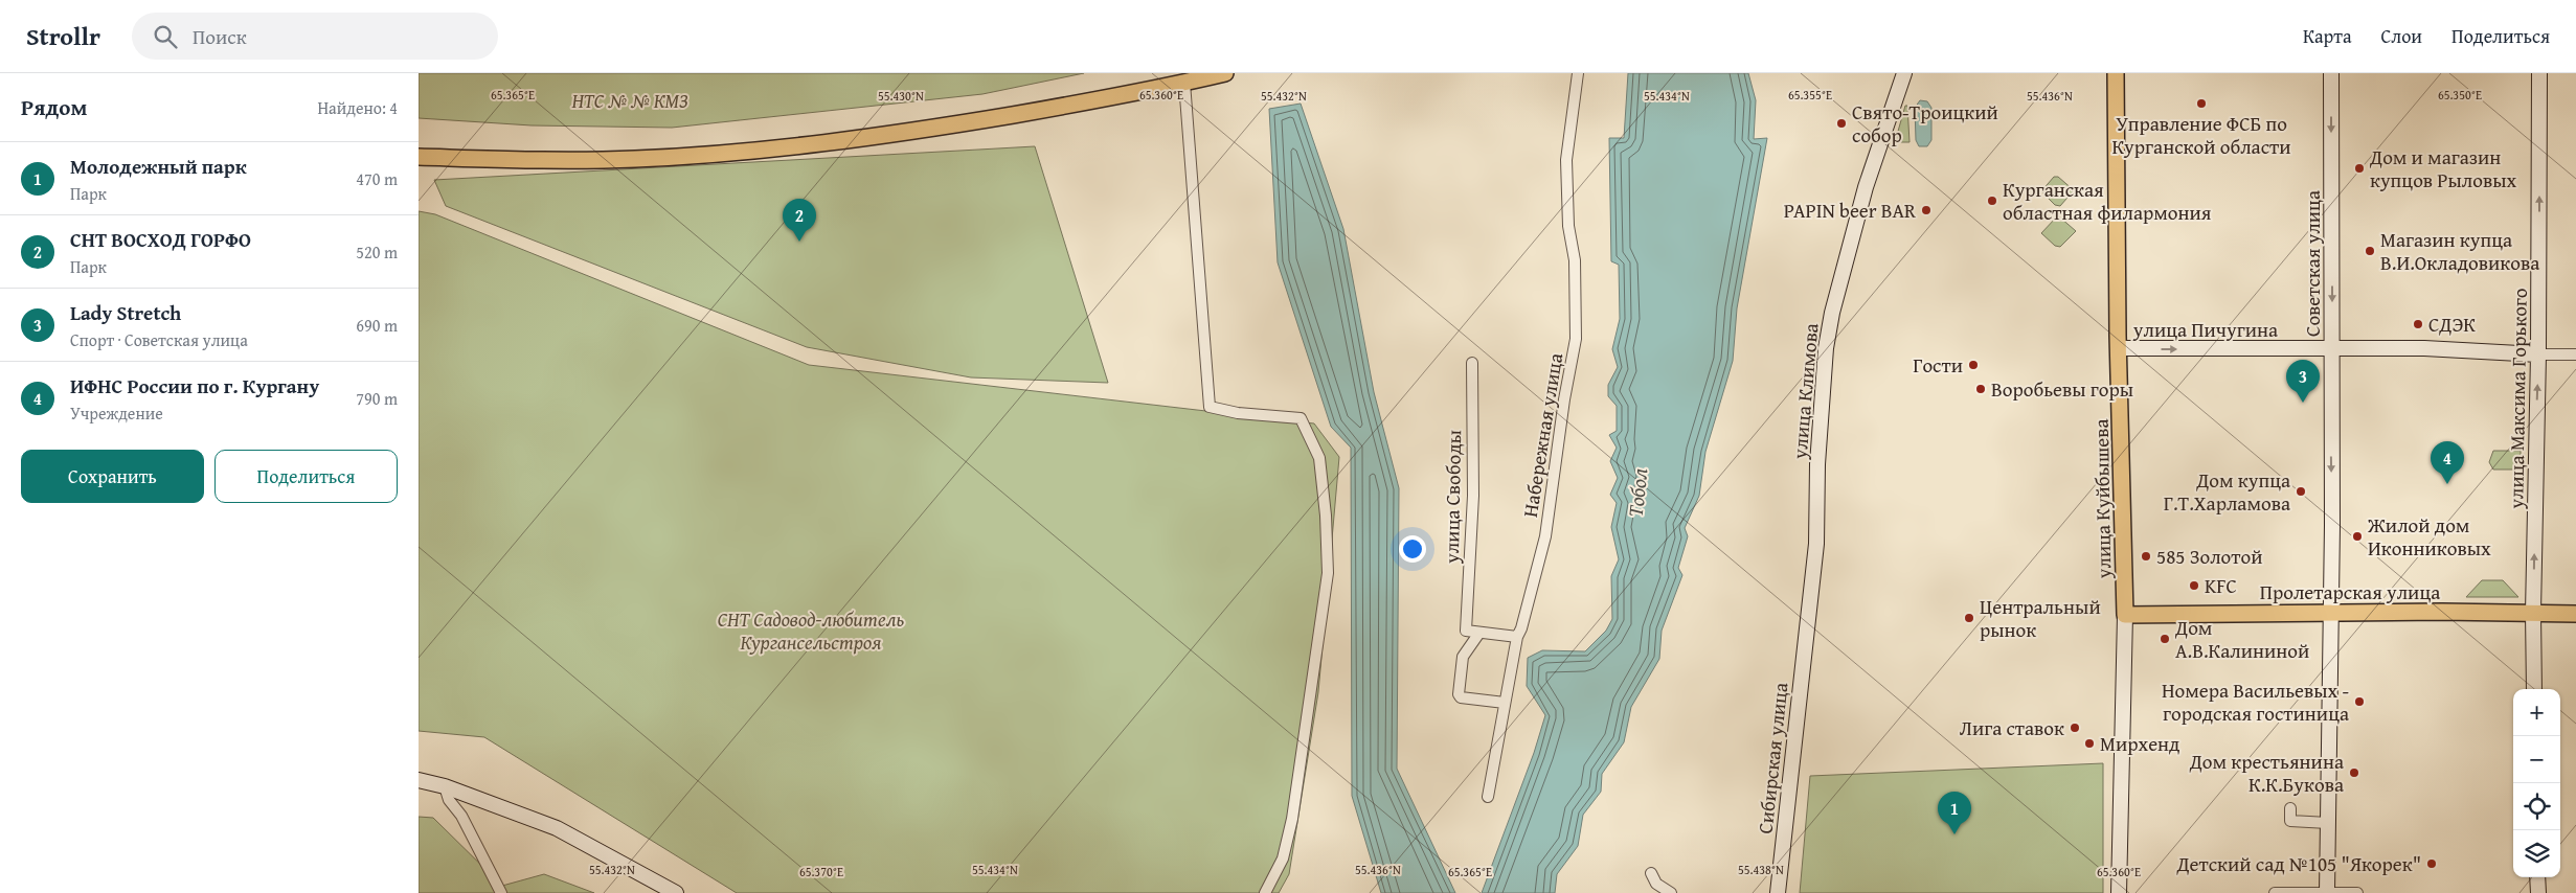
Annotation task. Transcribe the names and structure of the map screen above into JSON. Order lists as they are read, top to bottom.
{
  "streets": {
    "main road": ["улица Куйбышева", "Пролетарская улица"],
    "street": [
      "Советская улица",
      "улица Пичугина",
      "улица Климова",
      "улица Максима Горького",
      "Набережная улица",
      "улица Свободы",
      "Сибирская улица"
    ]
  },
  "crossings": [
    ["Советская улица", "улица Пичугина"],
    ["Советская улица", "Пролетарская улица"],
    ["улица Пичугина", "улица Максима Горького"],
    ["улица Пичугина", "улица Куйбышева"],
    ["улица Климова", "Сибирская улица"],
    ["улица Максима Горького", "Пролетарская улица"],
    ["улица Куйбышева", "Пролетарская улица"]
  ],
  "one_way": ["Советская улица", "улица Пичугина", "улица Максима Горького"],
  "water": ["Тобол"],
  "parks": ["НТС № № КМЗ", "СНТ Садовод-любитель Кургансельстроя"],
  "places": [
    "Управление ФСБ по Курганской области",
    "Свято-Троицкий собор",
    "Дом и магазин купцов Рыловых",
    "Курганская областная филармония",
    "PAPIN beer BAR",
    "Магазин купца В.И.Окладовикова",
    "СДЭК",
    "Гости",
    "Воробьевы горы",
    "Дом купца Г.Т.Харламова",
    "Жилой дом Иконниковых",
    "585 Золотой",
    "KFC",
    "Центральный рынок",
    "Дом А.В.Калининой",
    "Номера Васильевых - городская гостиница",
    "Лига ставок",
    "Мирхенд",
    "Дом крестьянина К.К.Букова",
    "Детский сад №105 \"Якорек\""
  ],
  "page": {
    "header": "Strollr",
    "search": "Поиск",
    "nav": ["Карта", "Слои", "Поделиться"],
    "heading": ["Рядом", "Найдено: 4"],
    "list": [
      {
        "mark": "1",
        "name": "Молодежный парк",
        "note": "Парк",
        "value": "470 m"
      },
      {
        "mark": "2",
        "name": "СНТ ВОСХОД ГОРФО",
        "note": "Парк",
        "value": "520 m"
      },
      {
        "mark": "3",
        "name": "Lady Stretch",
        "note": "Спорт · Советская улица",
        "value": "690 m"
      },
      {
        "mark": "4",
        "name": "ИФНС России по г. Кургану",
        "note": "Учреждение",
        "value": "790 m"
      }
    ],
    "pins": [
      "2",
      "3",
      "4",
      "1"
    ],
    "buttons": ["Сохранить", "Поделиться"],
    "map_buttons": ["+", "−"]
  },
  "coordinates": [
    "65.350°E",
    "65.365°E",
    "65.360°E",
    "65.355°E",
    "55.430°N",
    "55.432°N",
    "55.434°N",
    "55.436°N",
    "55.438°N",
    "65.370°E"
  ]
}
